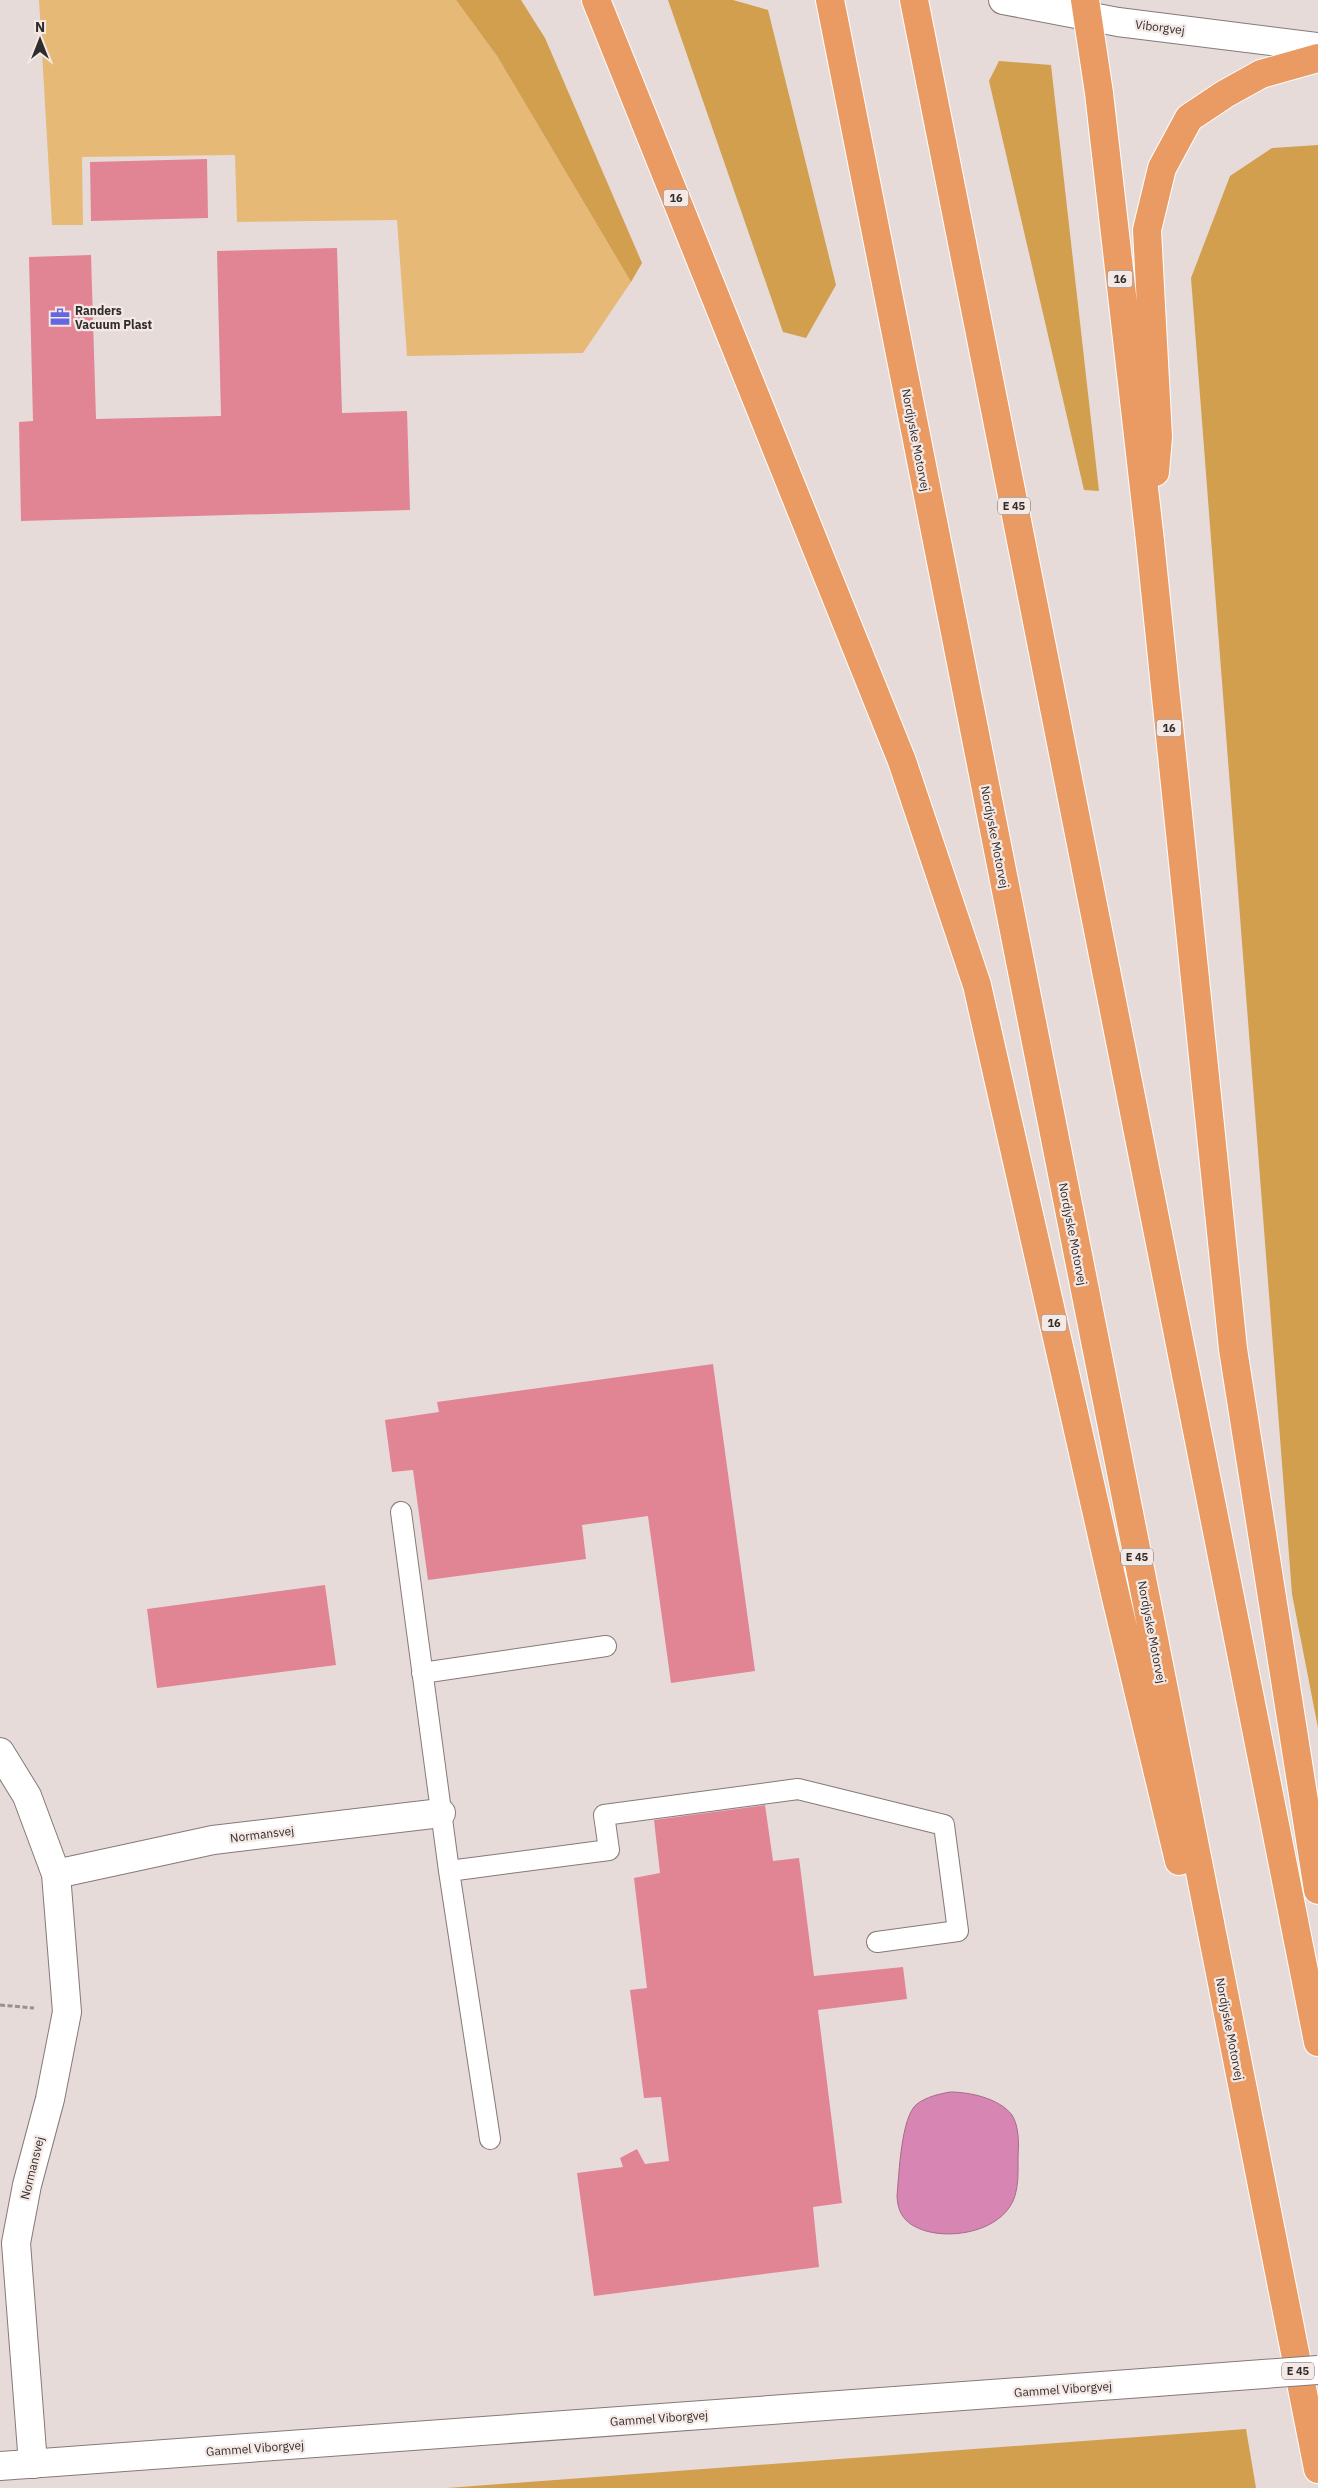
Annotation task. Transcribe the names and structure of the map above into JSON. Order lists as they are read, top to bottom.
{
  "streets": {
    "highway": ["16", "Nordjyske Motorvej", "E 45"],
    "street": ["Viborgvej", "Normansvej", "Gammel Viborgvej"]
  },
  "crossings": [
    ["Viborgvej", "16"],
    ["16", "Nordjyske Motorvej"],
    ["Normansvej", "Gammel Viborgvej"]
  ],
  "places": {
    "office": ["Randers Vacuum Plast"]
  },
  "north": "top"
}
